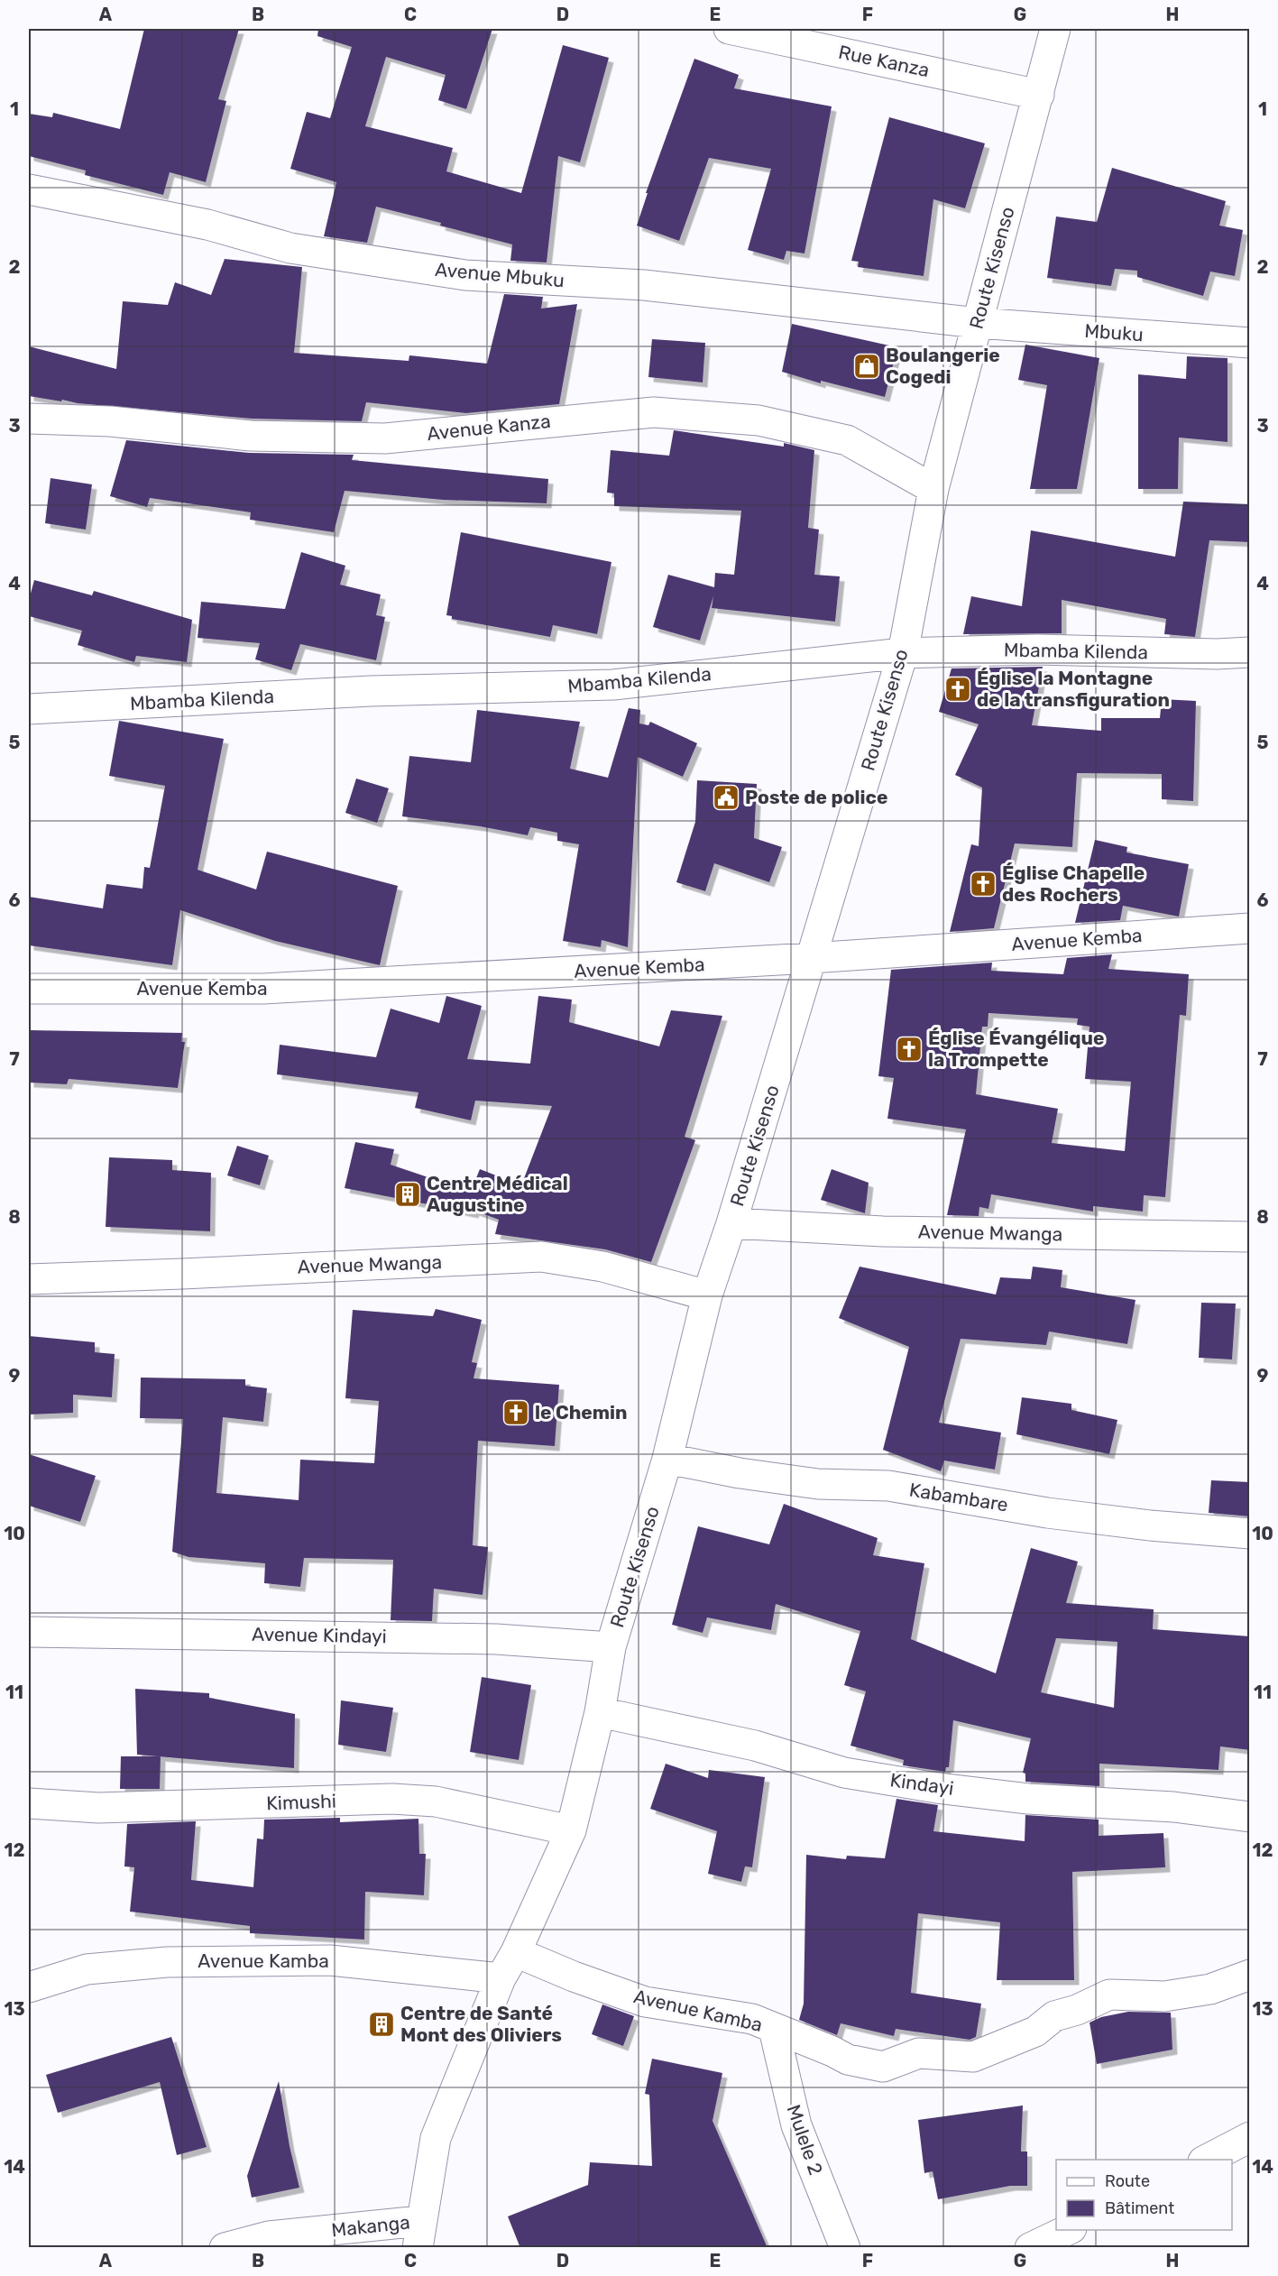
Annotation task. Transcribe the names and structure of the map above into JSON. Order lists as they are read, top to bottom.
{
  "streets": {
    "street": [
      "Rue Kanza",
      "Route Kisenso",
      "Avenue Mbuku",
      "Mbuku",
      "Avenue Kanza",
      "Mbamba Kilenda",
      "Avenue Kemba",
      "Avenue Mwanga",
      "Kabambare",
      "Avenue Kindayi",
      "Kindayi",
      "Kimushi",
      "Avenue Kamba",
      "Mulele 2",
      "Makanga"
    ]
  },
  "crossings": [
    ["Rue Kanza", "Route Kisenso"],
    ["Route Kisenso", "Avenue Mbuku"],
    ["Route Kisenso", "Mbuku"],
    ["Route Kisenso", "Avenue Kanza"],
    ["Route Kisenso", "Mbamba Kilenda"],
    ["Route Kisenso", "Avenue Kemba"],
    ["Route Kisenso", "Avenue Mwanga"],
    ["Route Kisenso", "Kabambare"],
    ["Route Kisenso", "Avenue Kindayi"],
    ["Route Kisenso", "Kindayi"],
    ["Route Kisenso", "Kimushi"],
    ["Route Kisenso", "Avenue Kamba"],
    ["Route Kisenso", "Makanga"],
    ["Avenue Mbuku", "Mbuku"],
    ["Avenue Kamba", "Mulele 2"]
  ],
  "places": {
    "shop": ["Boulangerie Cogedi"],
    "church": [
      "Église la Montagne de la transfiguration",
      "Église Chapelle des Rochers",
      "Église Évangélique la Trompette",
      "le Chemin"
    ],
    "public building": ["Poste de police"],
    "building": ["Centre Médical Augustine", "Centre de Santé Mont des Oliviers"]
  },
  "legend": ["Route", "Bâtiment"],
  "grid": {
    "columns": [
      "A",
      "B",
      "C",
      "D",
      "E",
      "F",
      "G",
      "H"
    ],
    "rows": [
      "1",
      "2",
      "3",
      "4",
      "5",
      "6",
      "7",
      "8",
      "9",
      "10",
      "11",
      "12",
      "13",
      "14"
    ]
  }
}
